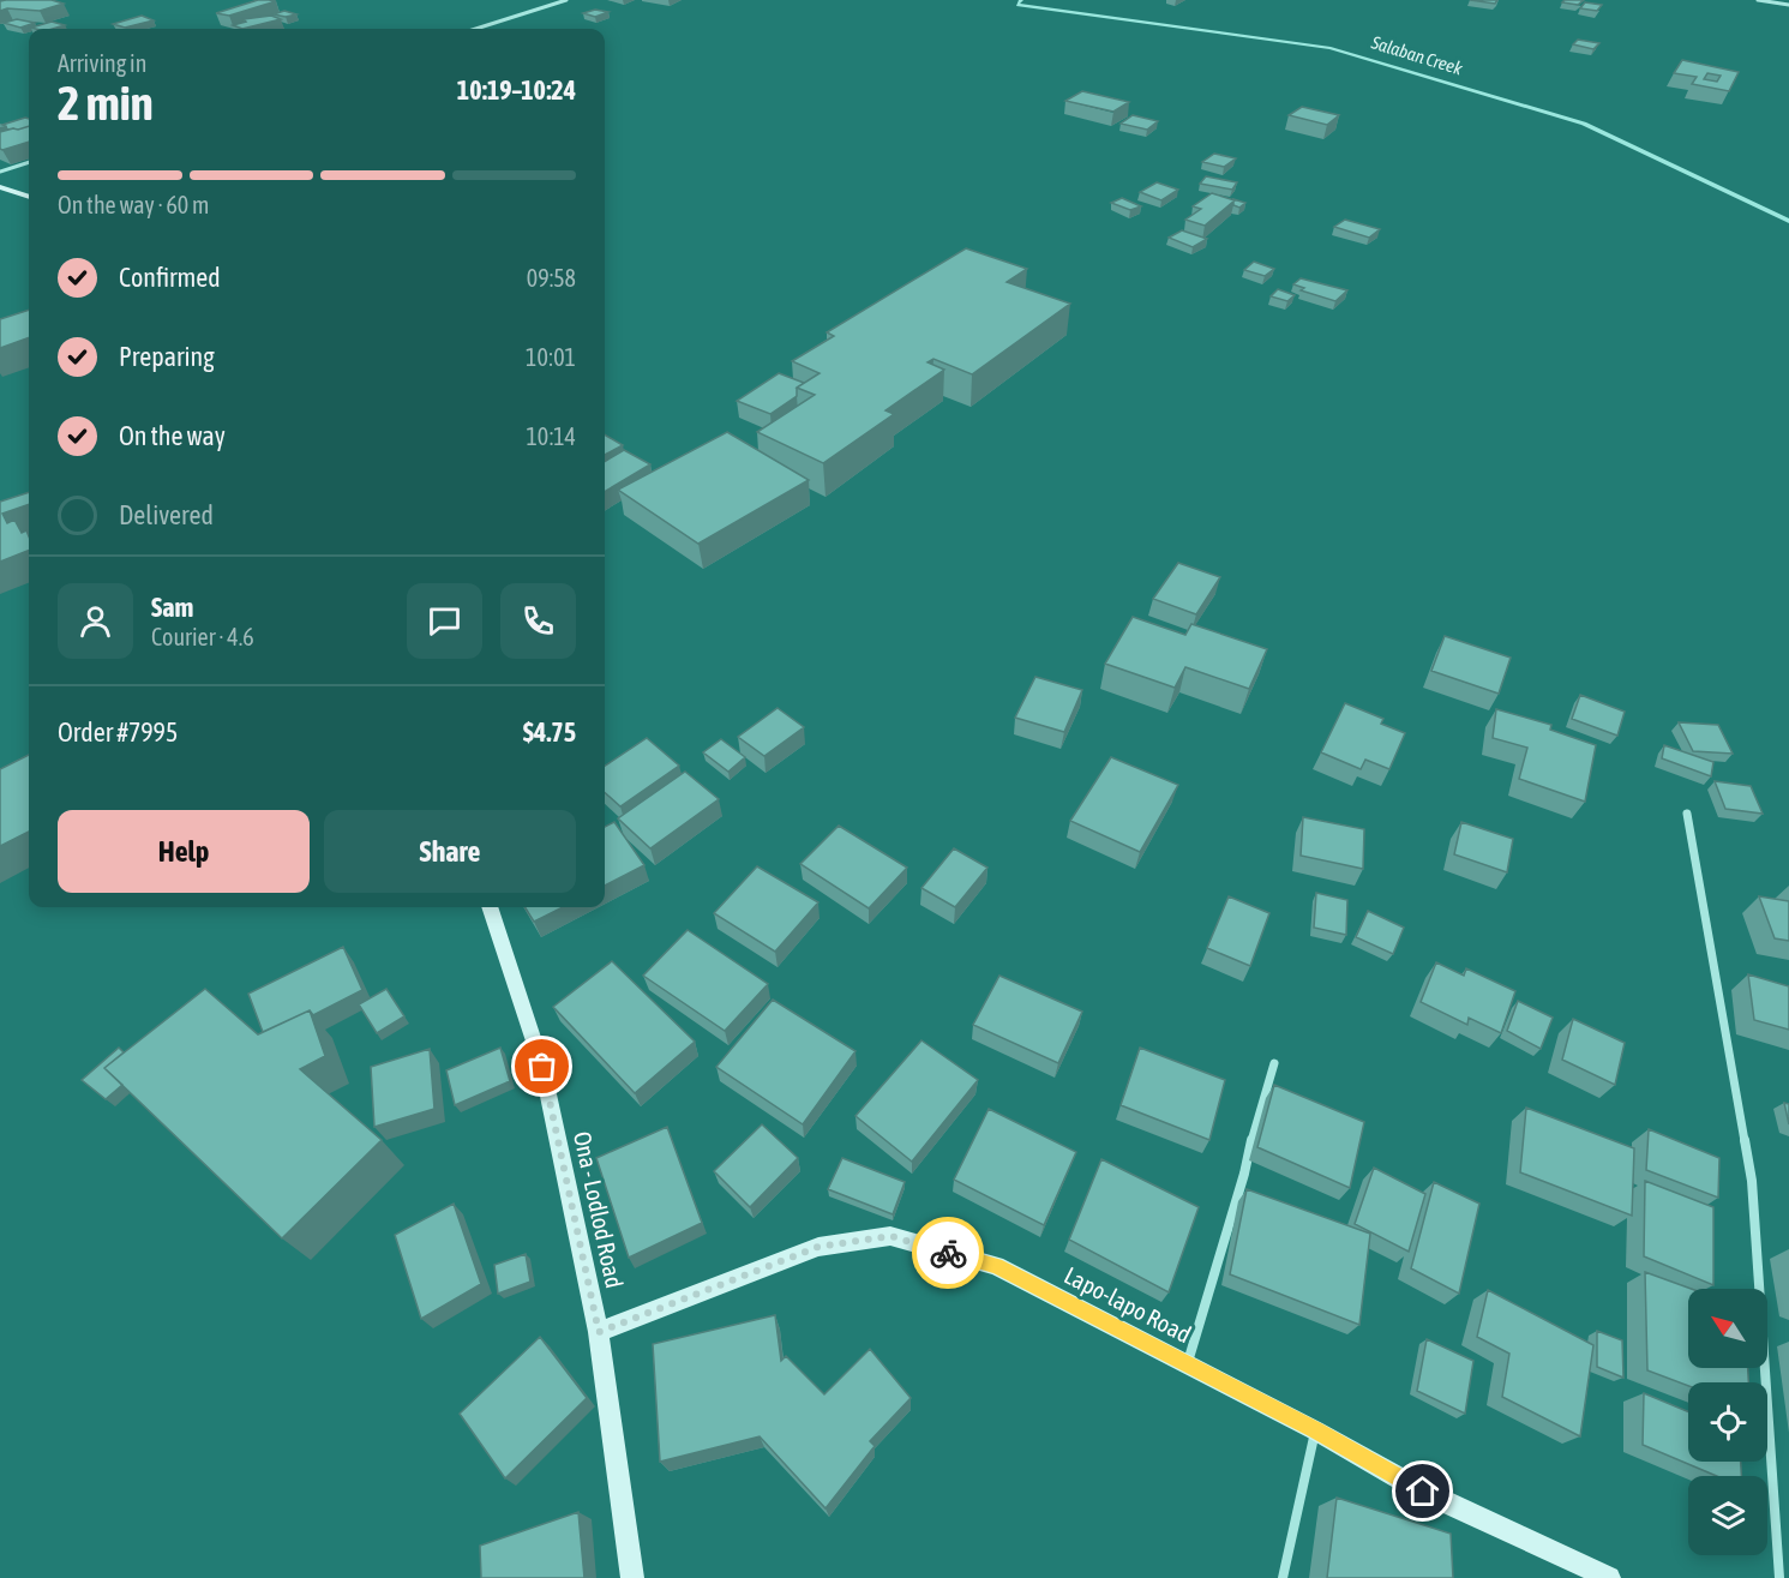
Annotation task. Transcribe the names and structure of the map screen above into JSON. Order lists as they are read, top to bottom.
{
  "streets": {
    "street": ["Ona - Lodlod Road", "Lapo-lapo Road"]
  },
  "crossings": [
    ["Ona - Lodlod Road", "Lapo-lapo Road"]
  ],
  "water": ["Salaban Creek"],
  "north": "top left",
  "page": {
    "heading": ["2 min", "Arriving in", "10:19–10:24"],
    "panel": [
      "Sam",
      "Courier · 4.6",
      "Order #7995",
      "$4.75"
    ],
    "bar": "On the way · 60 m",
    "list": [
      ["Confirmed", "09:58"],
      ["Preparing", "10:01"],
      ["On the way", "10:14"],
      "Delivered"
    ],
    "buttons": ["Help", "Share"]
  }
}
